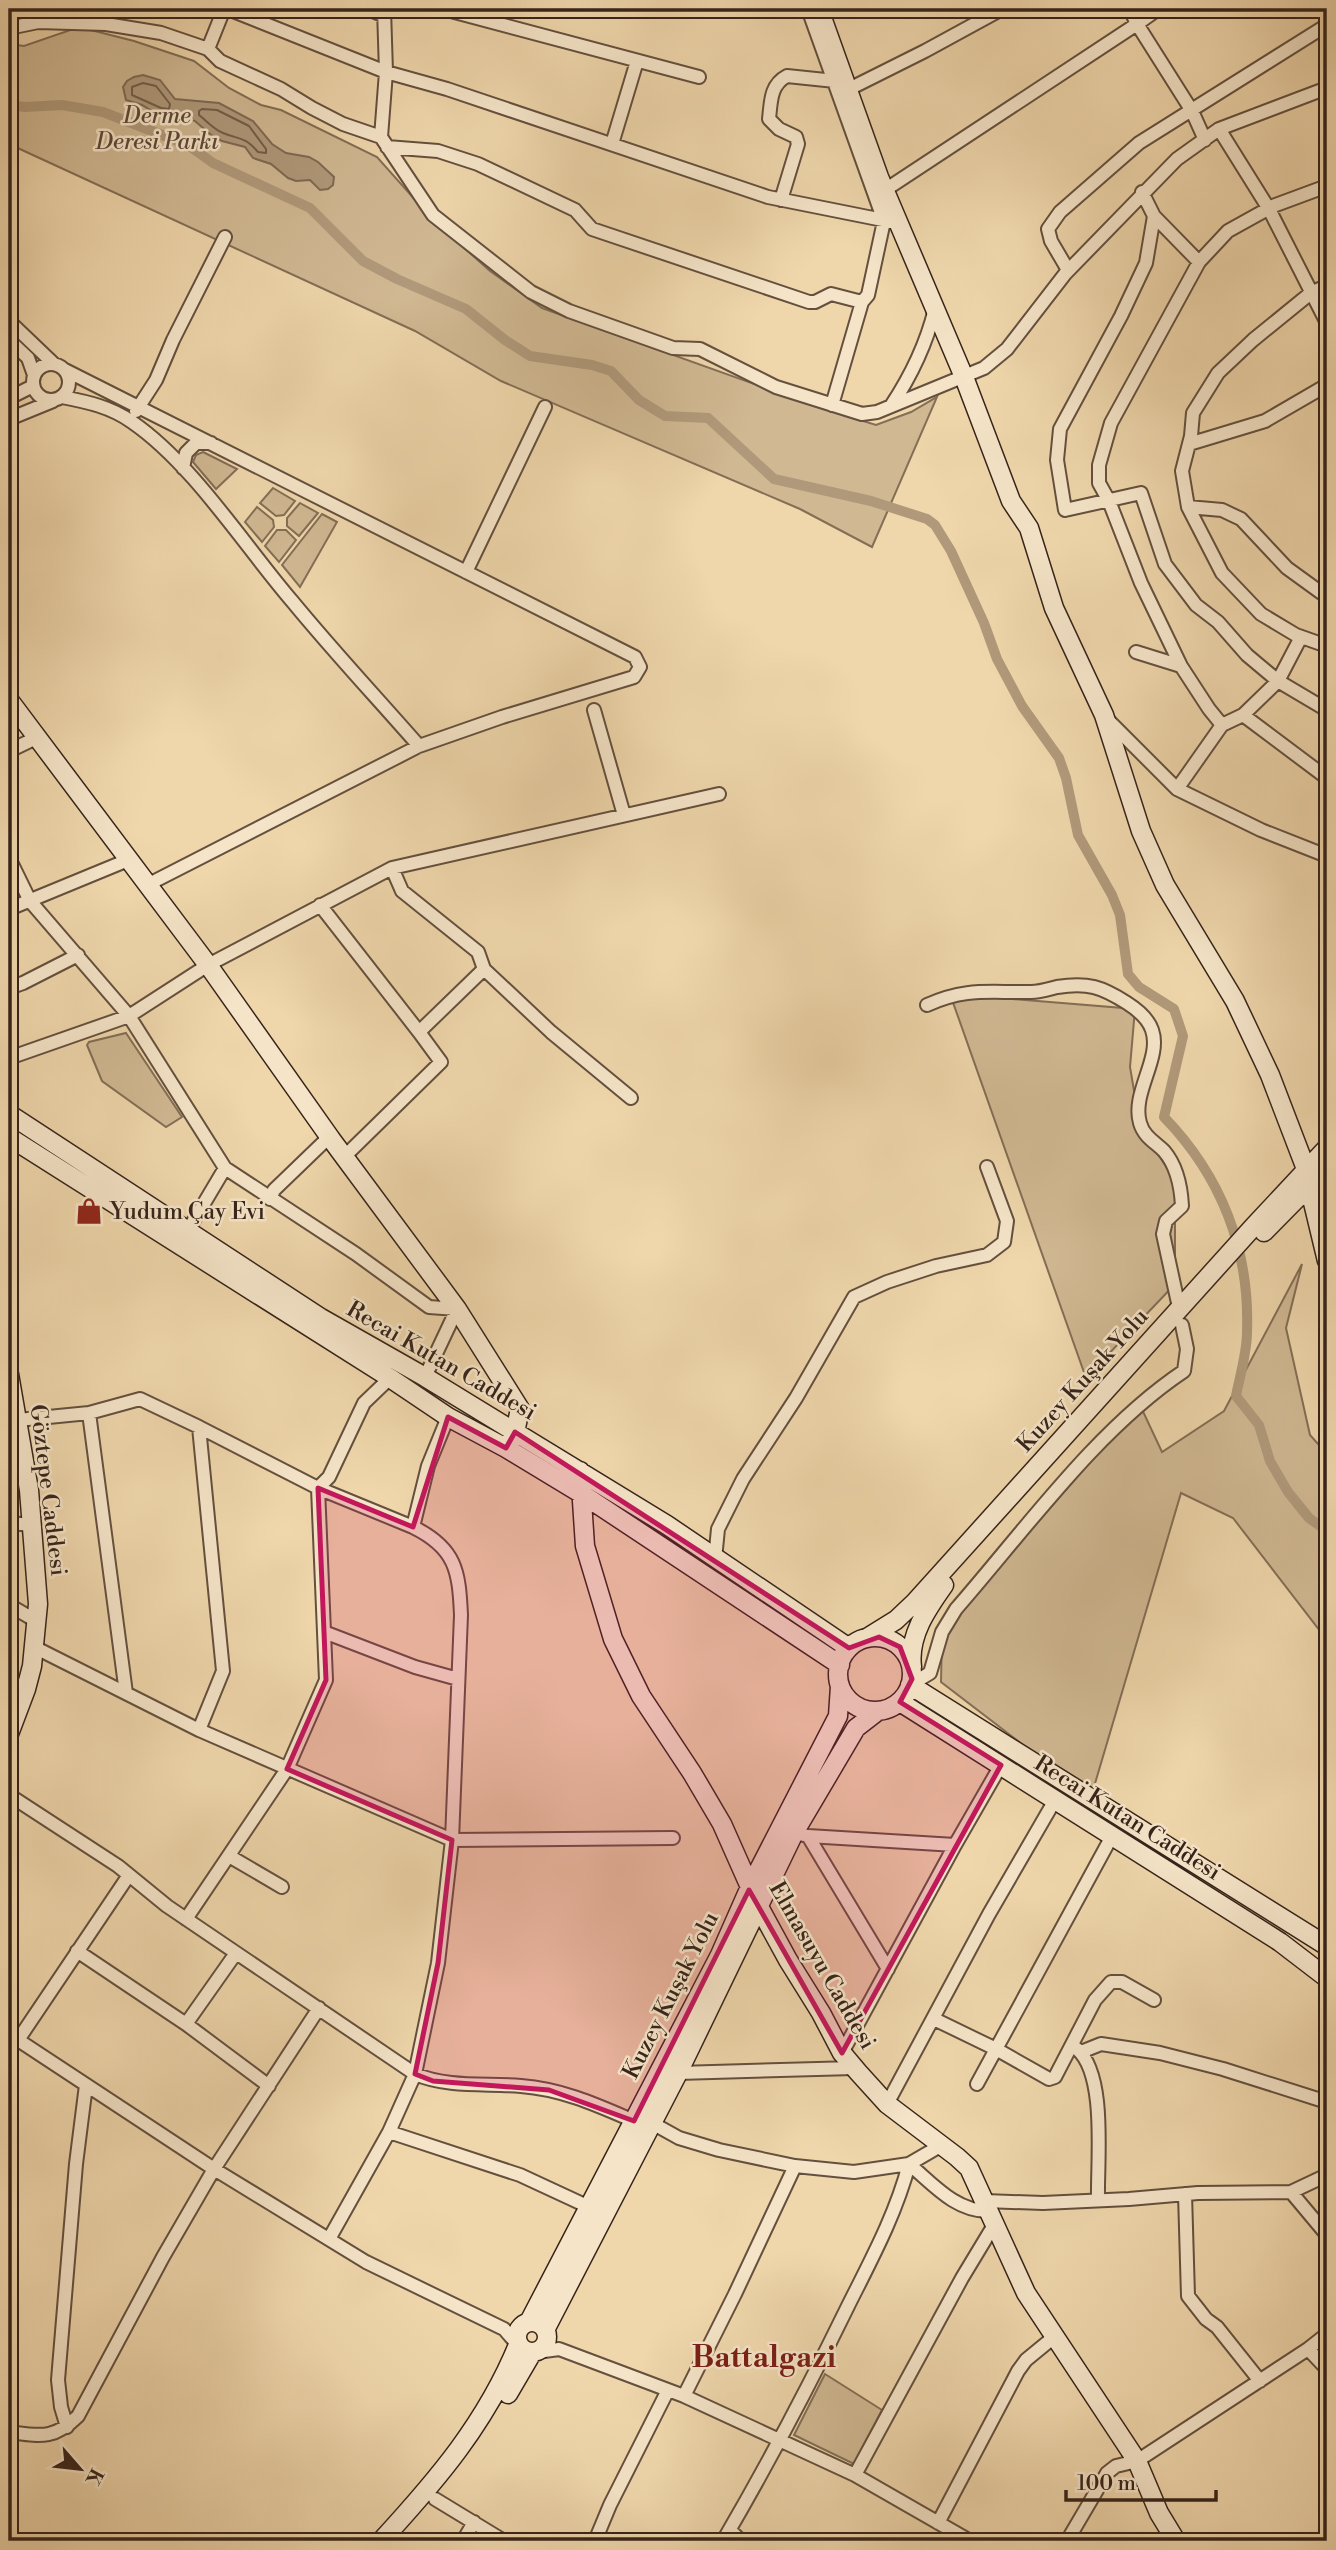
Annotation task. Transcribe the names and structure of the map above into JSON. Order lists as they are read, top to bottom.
{
  "streets": {
    "main road": [
      "Recai Kutan Caddesi",
      "Kuzey Kuşak Yolu",
      "Göztepe Caddesi",
      "Elmasuyu Caddesi"
    ]
  },
  "crossings": [
    ["Recai Kutan Caddesi", "Kuzey Kuşak Yolu"],
    ["Recai Kutan Caddesi", "Elmasuyu Caddesi"],
    ["Kuzey Kuşak Yolu", "Elmasuyu Caddesi"]
  ],
  "districts": ["Battalgazi"],
  "parks": ["Derme Deresi Parkı"],
  "places": {
    "shop": ["Yudum Çay Evi"]
  },
  "scale_bar": "100 m",
  "north": "bottom right"
}
